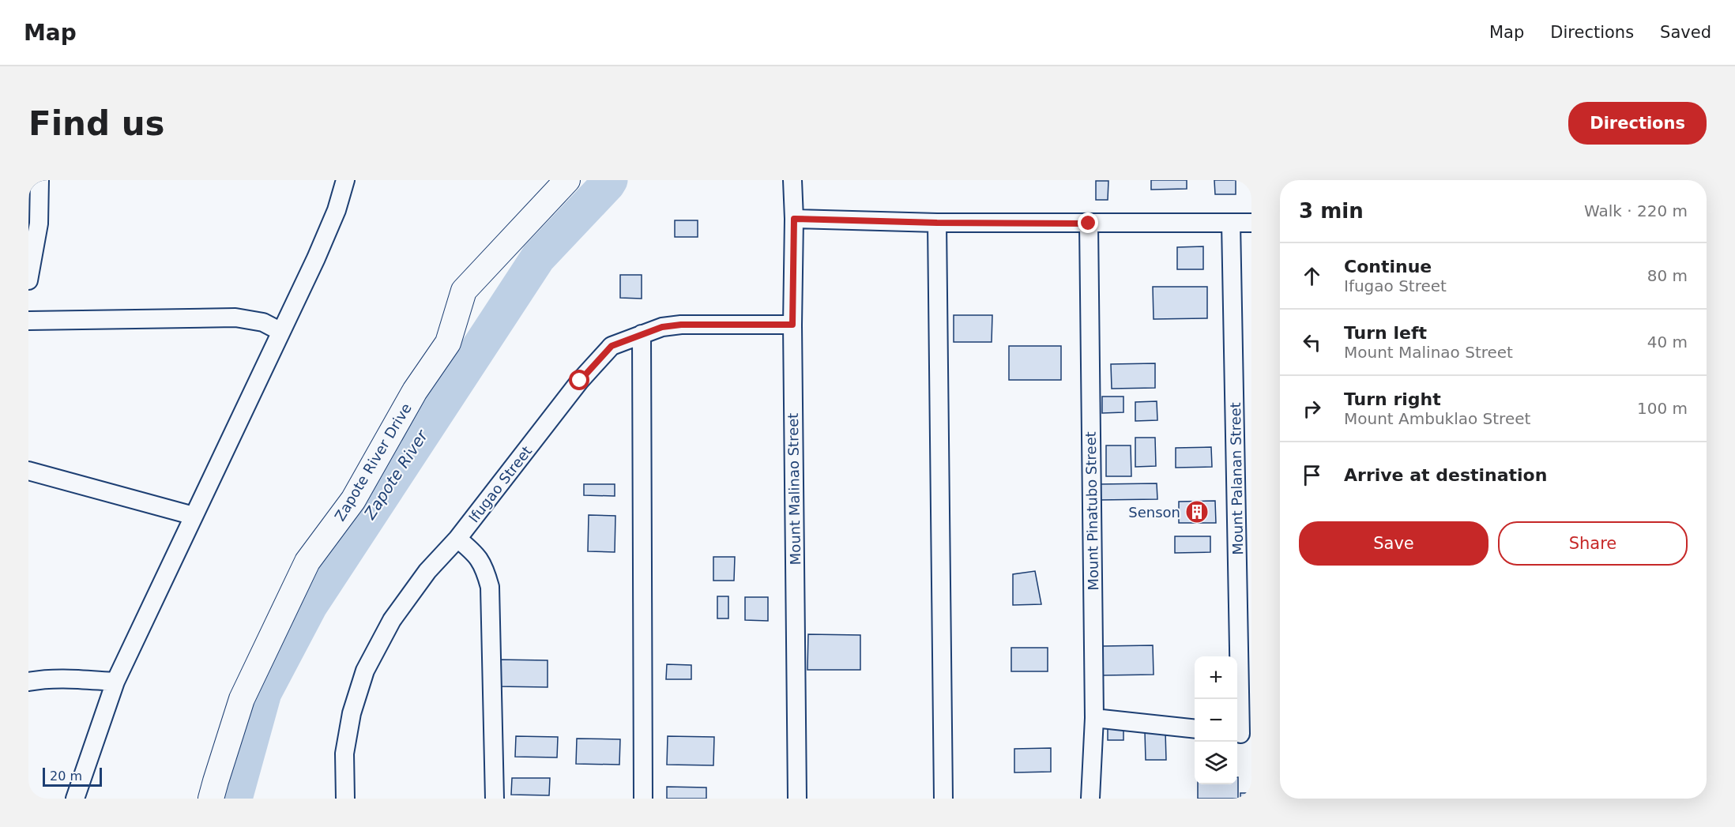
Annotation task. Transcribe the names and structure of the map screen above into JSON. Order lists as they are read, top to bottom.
{
  "streets": {
    "street": [
      "Zapote River Drive",
      "Mount Palanan Street",
      "Ifugao Street",
      "Mount Malinao Street",
      "Mount Pinatubo Street"
    ]
  },
  "crossings": [
    ["Ifugao Street", "Mount Malinao Street"]
  ],
  "water": ["Zapote River"],
  "places": {
    "building": ["Senson"]
  },
  "scale_bar": "20 m",
  "page": {
    "header": "Map",
    "nav": ["Map", "Directions", "Saved"],
    "buttons": [
      "Directions",
      ["Save", "Share"]
    ],
    "title": "Find us",
    "heading": ["3 min", "Walk · 220 m"],
    "list": [
      ["Continue", "Ifugao Street", "80 m"],
      ["Turn left", "Mount Malinao Street", "40 m"],
      ["Turn right", "Mount Ambuklao Street", "100 m"],
      "Arrive at destination"
    ],
    "map_buttons": ["+", "−"],
    "scale": "20 m"
  }
}
